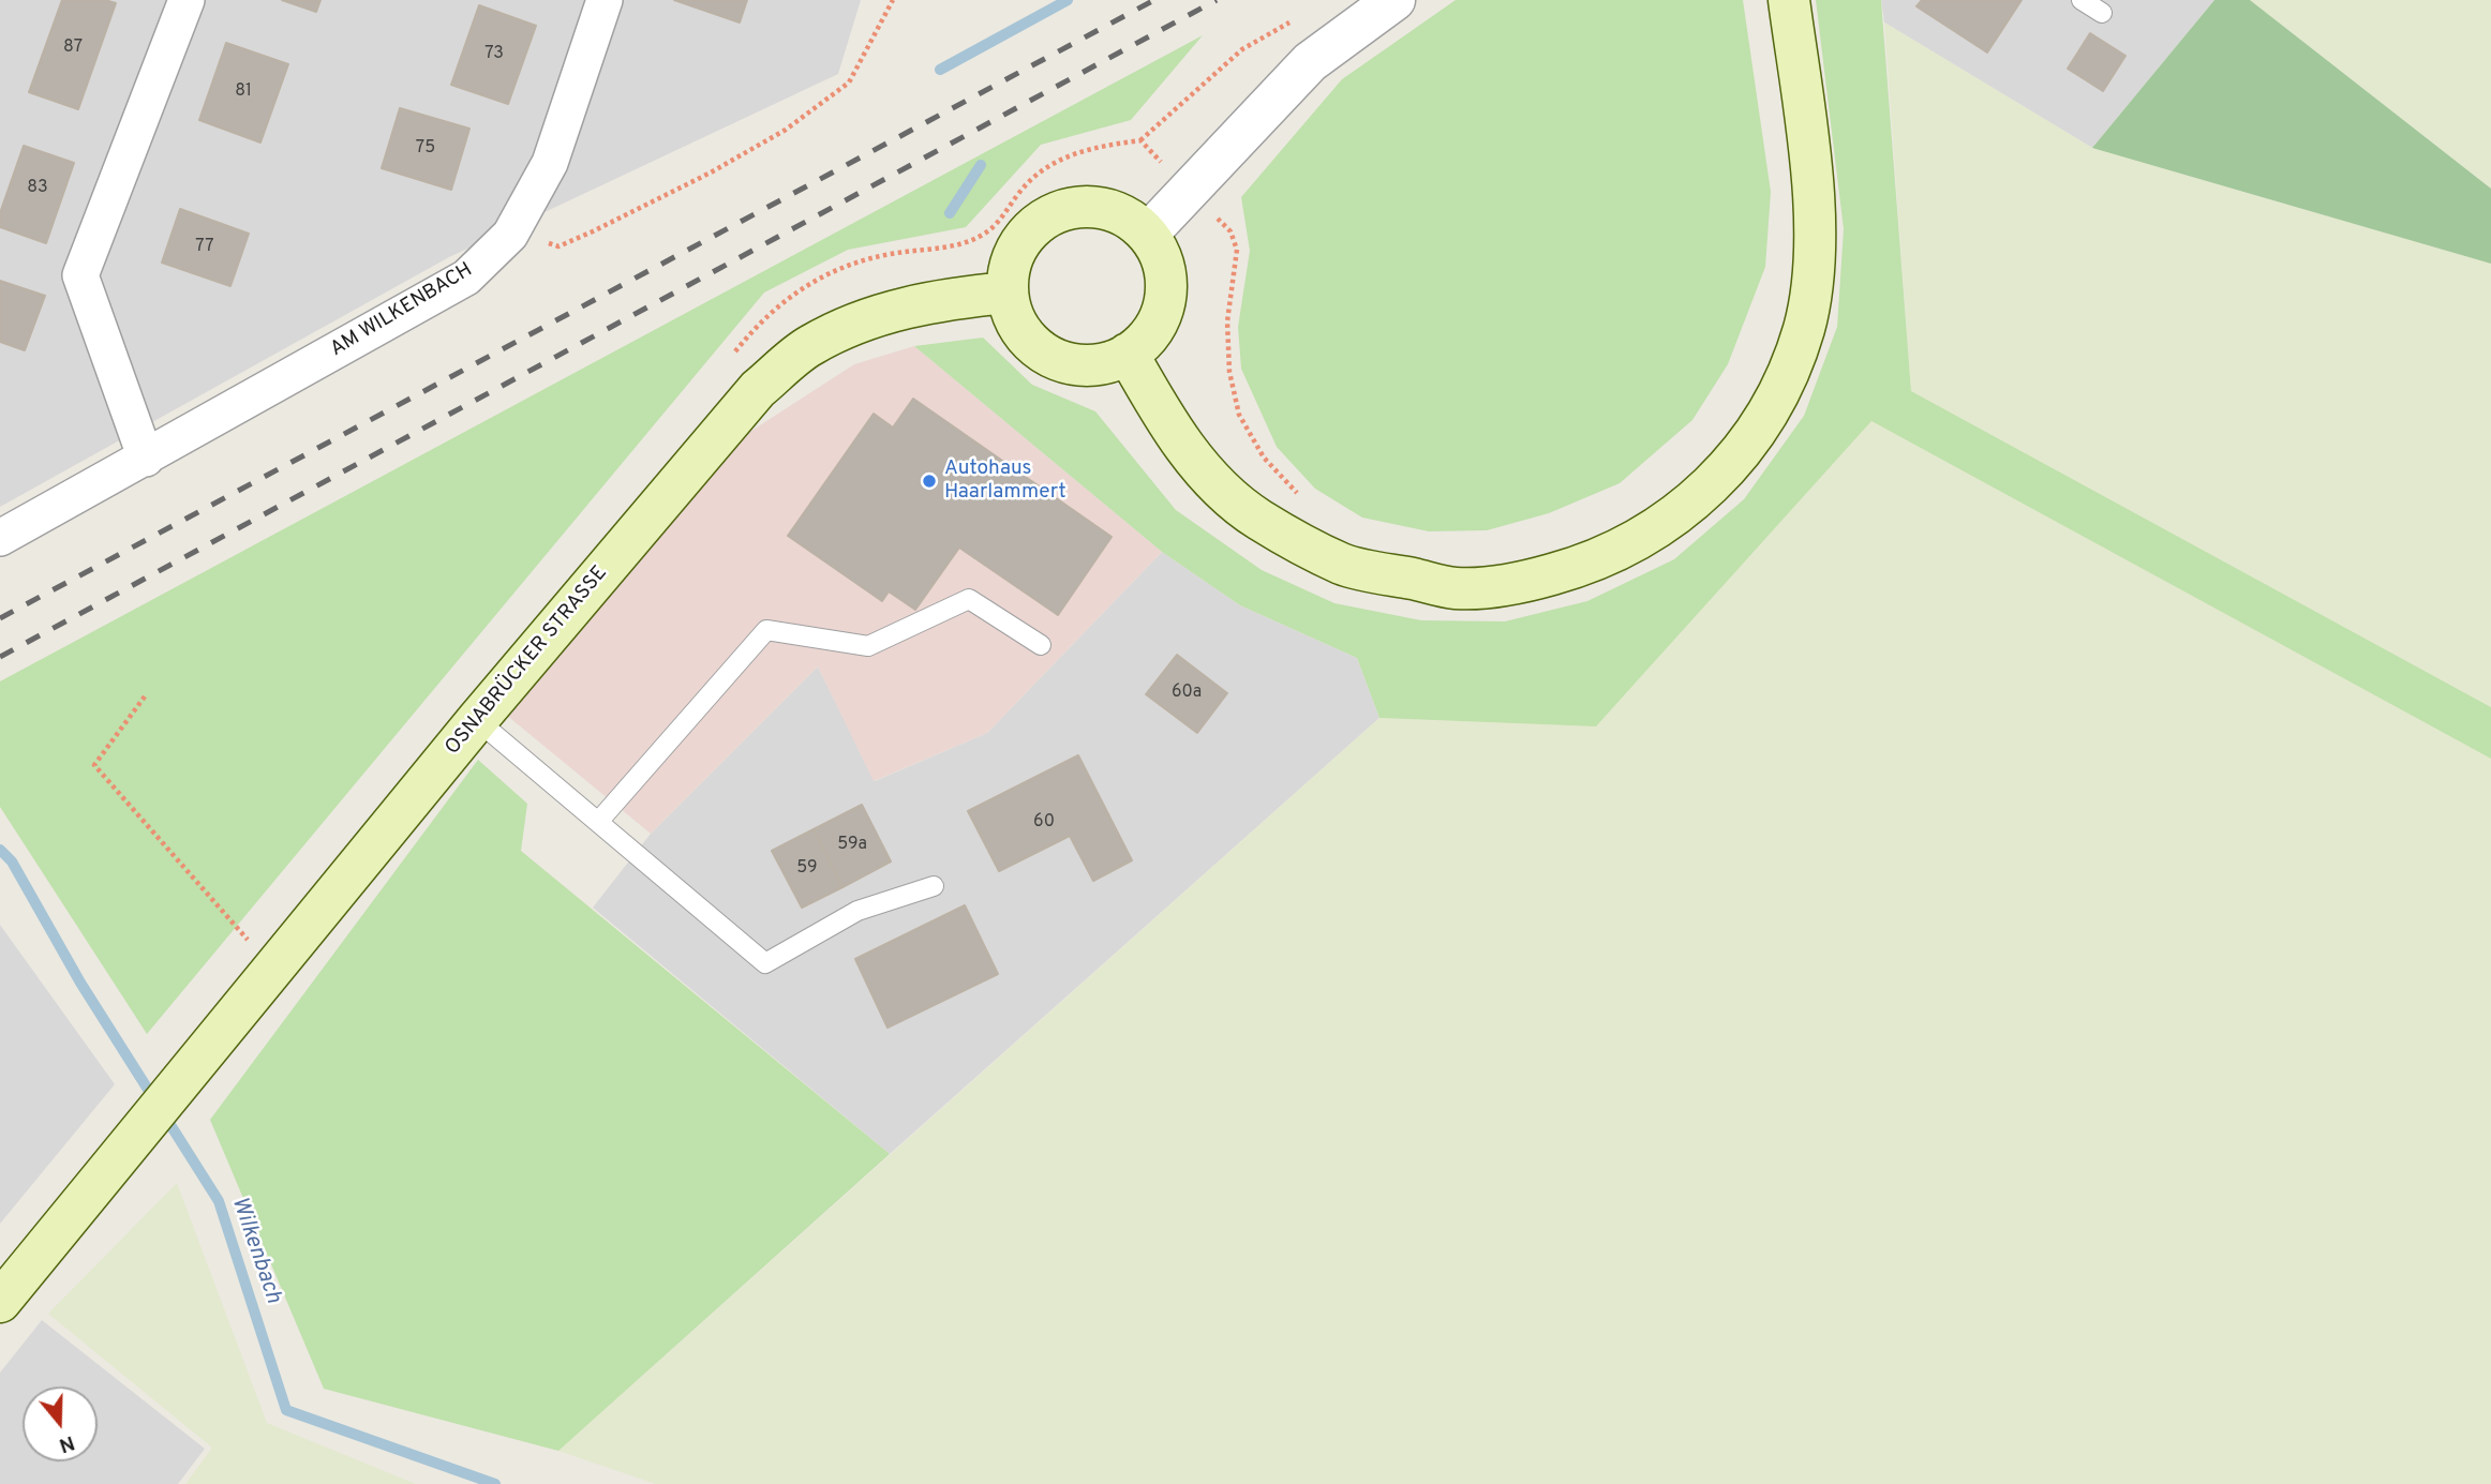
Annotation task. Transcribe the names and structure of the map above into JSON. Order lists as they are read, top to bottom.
{
  "streets": {
    "main road": ["OSNABRÜCKER STRASSE"],
    "street": ["AM WILKENBACH"]
  },
  "water": ["Wilkenbach"],
  "places": ["Autohaus Haarlammert"],
  "house_numbers": [
    "87",
    "73",
    "81",
    "75",
    "83",
    "77",
    "60a",
    "60",
    "59a",
    "59"
  ],
  "north": "bottom"
}
